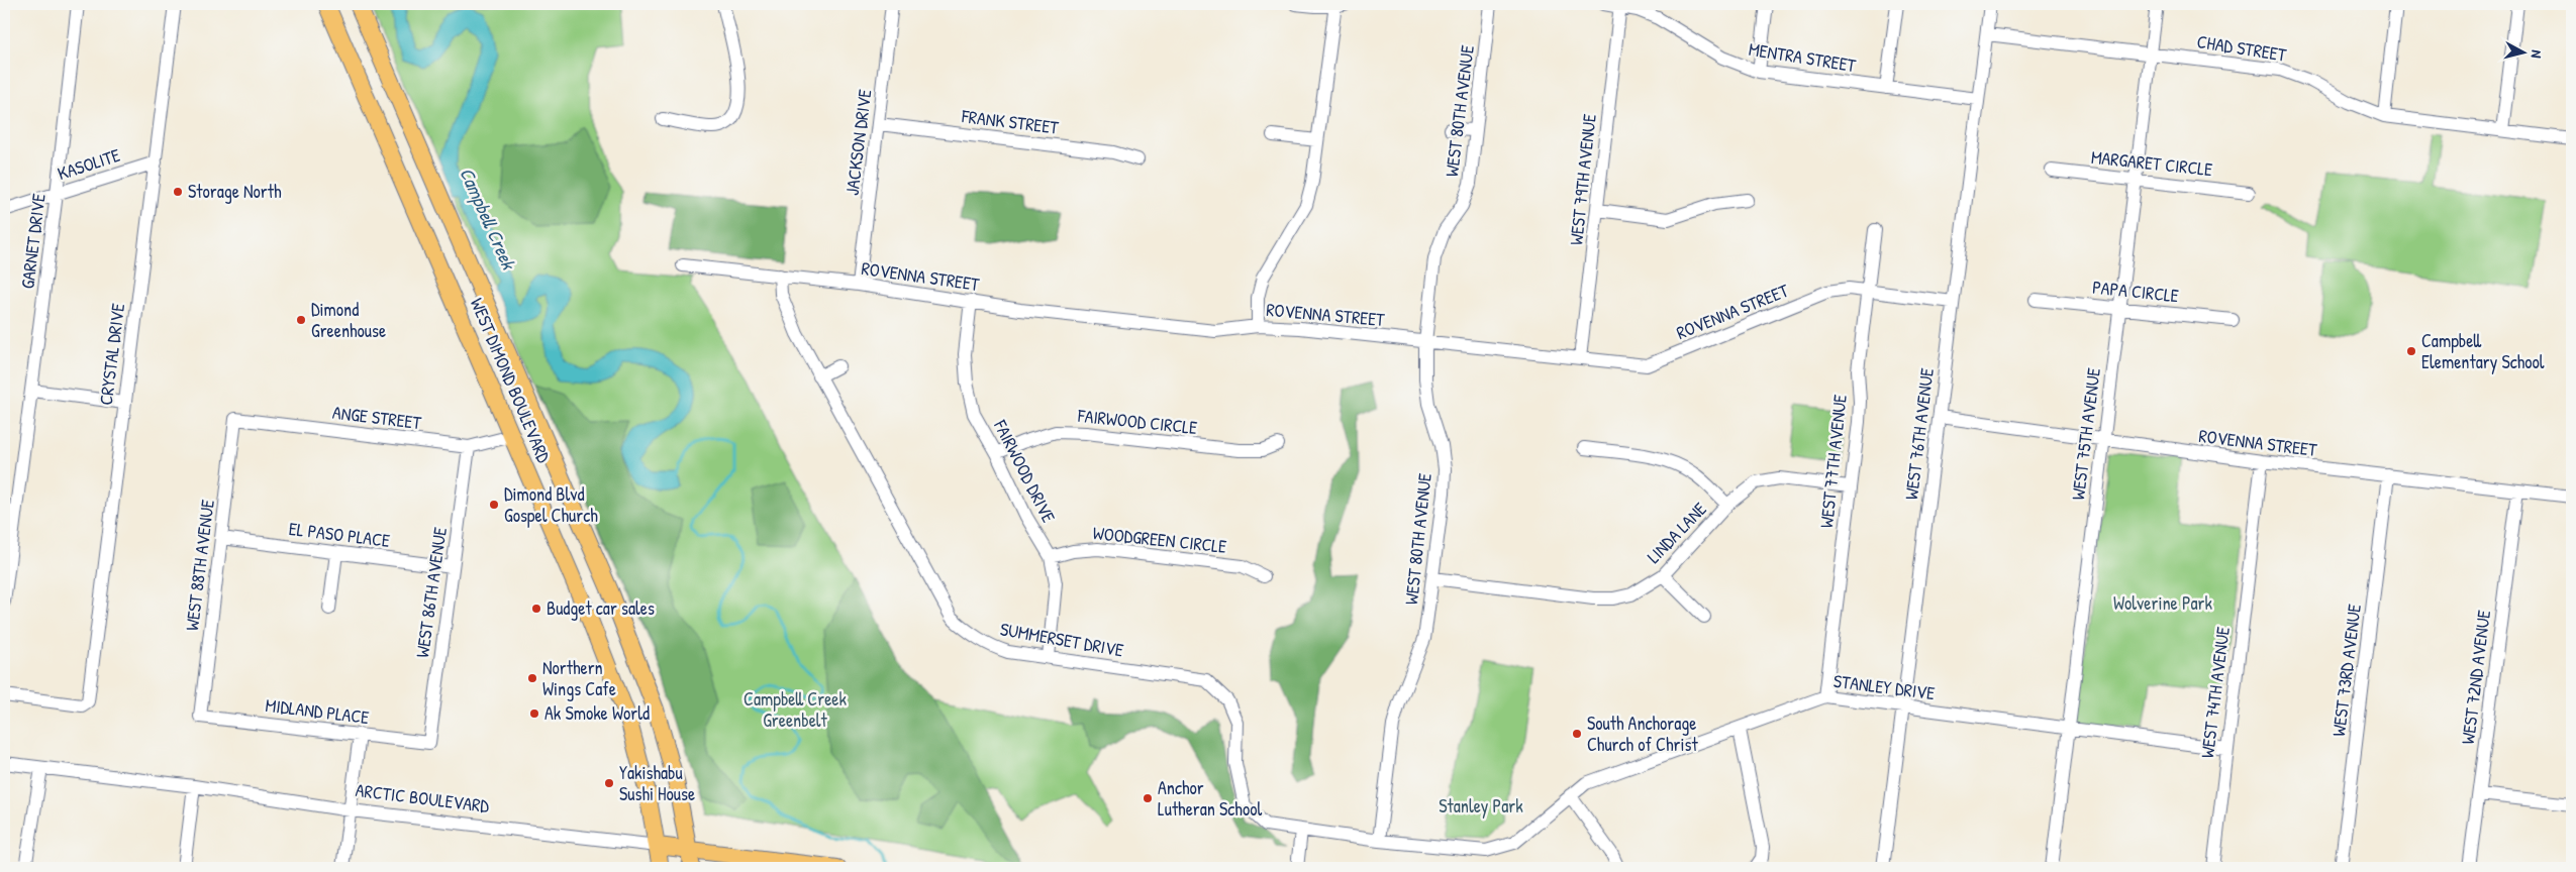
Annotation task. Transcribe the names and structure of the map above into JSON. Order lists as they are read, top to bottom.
{
  "streets": {
    "main road": ["WEST DIMOND BOULEVARD", "ARCTIC BOULEVARD"],
    "street": [
      "CHAD STREET",
      "MENTRA STREET",
      "WEST 80TH AVENUE",
      "FRANK STREET",
      "JACKSON DRIVE",
      "MARGARET CIRCLE",
      "KASOLITE",
      "WEST 79TH AVENUE",
      "GARNET DRIVE",
      "ROVENNA STREET",
      "PAPA CIRCLE",
      "CRYSTAL DRIVE",
      "ANGE STREET",
      "FAIRWOOD CIRCLE",
      "WEST 76TH AVENUE",
      "WEST 75TH AVENUE",
      "WEST 77TH AVENUE",
      "FAIRWOOD DRIVE",
      "LINDA LANE",
      "EL PASO PLACE",
      "WOODGREEN CIRCLE",
      "WEST 88TH AVENUE",
      "WEST 86TH AVENUE",
      "SUMMERSET DRIVE",
      "WEST 73RD AVENUE",
      "WEST 72ND AVENUE",
      "STANLEY DRIVE",
      "WEST 74TH AVENUE",
      "MIDLAND PLACE"
    ]
  },
  "crossings": [
    ["CHAD STREET", "WEST 76TH AVENUE"],
    ["CHAD STREET", "WEST 75TH AVENUE"],
    ["MENTRA STREET", "WEST 79TH AVENUE"],
    ["MENTRA STREET", "WEST 76TH AVENUE"],
    ["WEST 80TH AVENUE", "ROVENNA STREET"],
    ["WEST 80TH AVENUE", "LINDA LANE"],
    ["WEST 80TH AVENUE", "STANLEY DRIVE"],
    ["FRANK STREET", "JACKSON DRIVE"],
    ["JACKSON DRIVE", "ROVENNA STREET"],
    ["MARGARET CIRCLE", "WEST 75TH AVENUE"],
    ["KASOLITE", "GARNET DRIVE"],
    ["KASOLITE", "CRYSTAL DRIVE"],
    ["WEST 79TH AVENUE", "ROVENNA STREET"],
    ["ROVENNA STREET", "WEST 76TH AVENUE"],
    ["ROVENNA STREET", "WEST 75TH AVENUE"],
    ["ROVENNA STREET", "WEST 77TH AVENUE"],
    ["ROVENNA STREET", "FAIRWOOD DRIVE"],
    ["ROVENNA STREET", "SUMMERSET DRIVE"],
    ["ROVENNA STREET", "WEST 73RD AVENUE"],
    ["ROVENNA STREET", "WEST 72ND AVENUE"],
    ["ROVENNA STREET", "WEST 74TH AVENUE"],
    ["PAPA CIRCLE", "WEST 75TH AVENUE"],
    ["WEST DIMOND BOULEVARD", "ANGE STREET"],
    ["WEST DIMOND BOULEVARD", "ARCTIC BOULEVARD"],
    ["ANGE STREET", "WEST 88TH AVENUE"],
    ["ANGE STREET", "WEST 86TH AVENUE"],
    ["FAIRWOOD CIRCLE", "FAIRWOOD DRIVE"],
    ["WEST 76TH AVENUE", "STANLEY DRIVE"],
    ["WEST 75TH AVENUE", "STANLEY DRIVE"],
    ["WEST 77TH AVENUE", "LINDA LANE"],
    ["WEST 77TH AVENUE", "STANLEY DRIVE"],
    ["FAIRWOOD DRIVE", "WOODGREEN CIRCLE"],
    ["FAIRWOOD DRIVE", "SUMMERSET DRIVE"],
    ["EL PASO PLACE", "WEST 88TH AVENUE"],
    ["EL PASO PLACE", "WEST 86TH AVENUE"],
    ["WEST 88TH AVENUE", "MIDLAND PLACE"],
    ["WEST 86TH AVENUE", "MIDLAND PLACE"],
    ["SUMMERSET DRIVE", "STANLEY DRIVE"],
    ["STANLEY DRIVE", "WEST 74TH AVENUE"]
  ],
  "water": ["Campbell Creek"],
  "parks": ["Wolverine Park", "Campbell Creek Greenbelt", "Stanley Park"],
  "places": [
    "Storage North",
    "Dimond Greenhouse",
    "Campbell Elementary School",
    "Dimond Blvd Gospel Church",
    "Budget car sales",
    "Northern Wings Cafe",
    "Ak Smoke World",
    "South Anchorage Church of Christ",
    "Yakishabu Sushi House",
    "Anchor Lutheran School"
  ],
  "north": "right"
}
